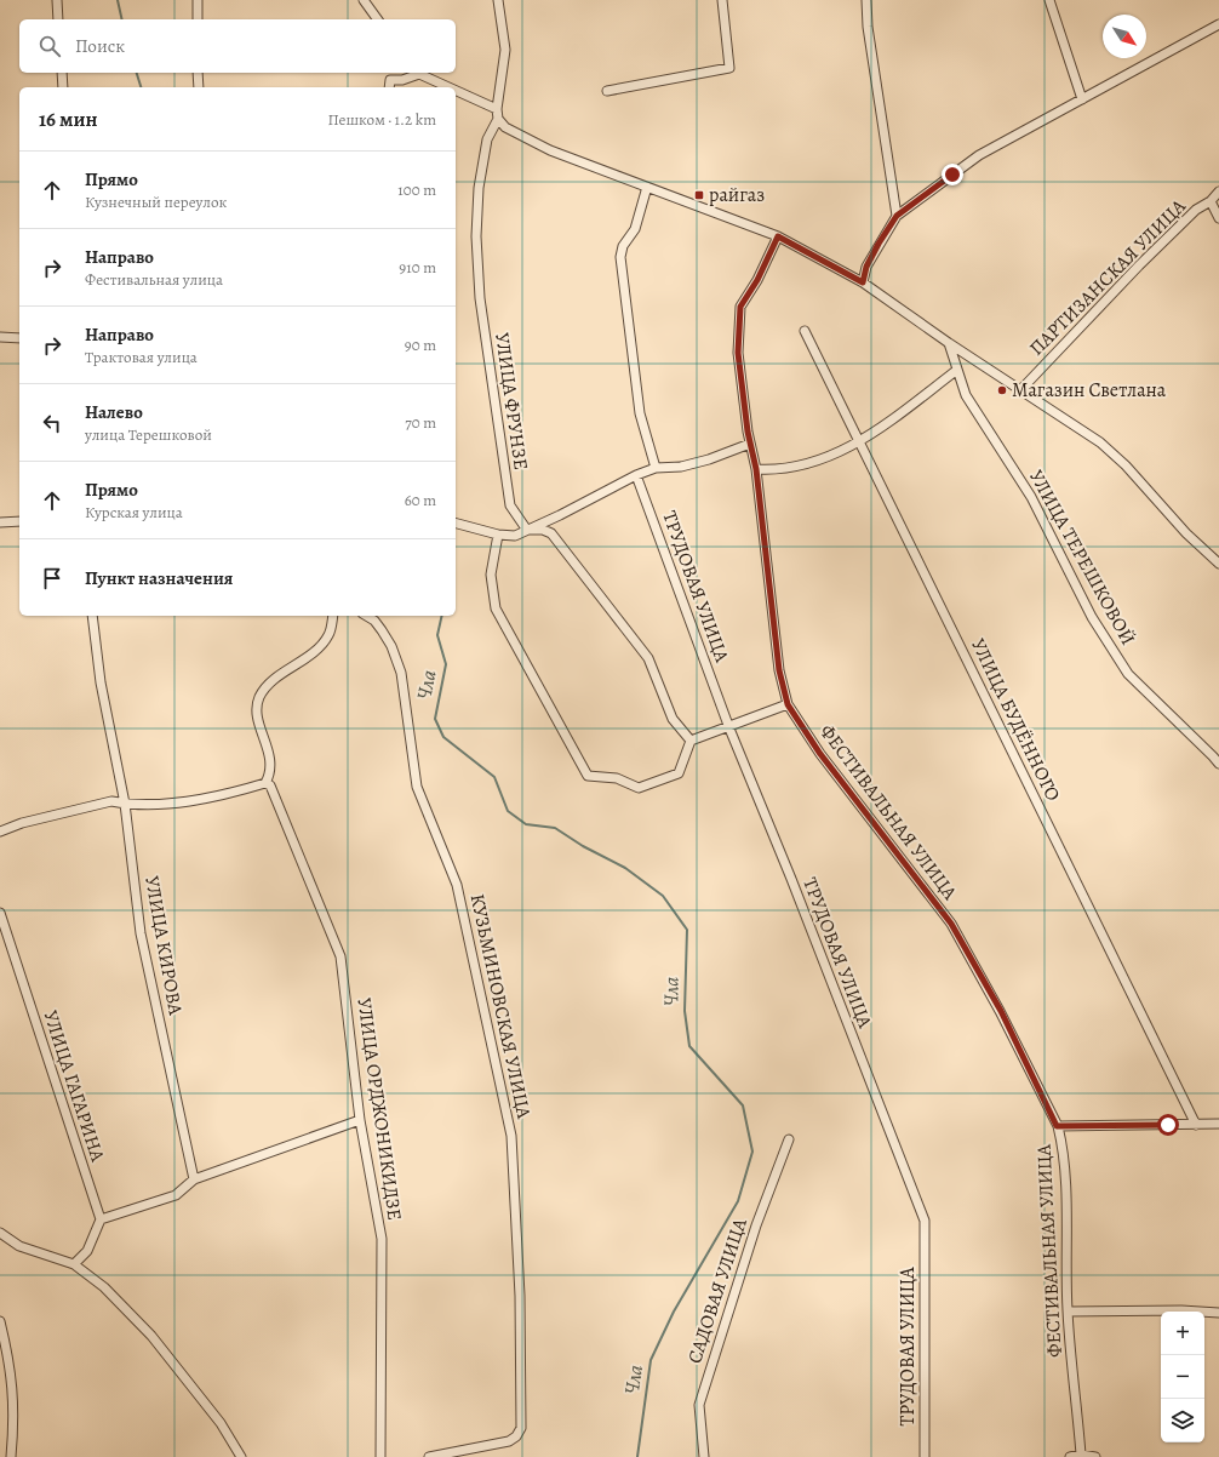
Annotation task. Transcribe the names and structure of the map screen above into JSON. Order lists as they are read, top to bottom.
{
  "streets": {
    "street": [
      "ПАРТИЗАНСКАЯ УЛИЦА",
      "УЛИЦА ФРУНЗЕ",
      "УЛИЦА ТЕРЕШКОВОЙ",
      "ТРУДОВАЯ УЛИЦА",
      "УЛИЦА БУДЁННОГО",
      "ФЕСТИВАЛЬНАЯ УЛИЦА",
      "УЛИЦА КИРОВА",
      "КУЗЬМИНОВСКАЯ УЛИЦА",
      "УЛИЦА ГАГАРИНА",
      "УЛИЦА ОРДЖОНИКИДЗЕ",
      "САДОВАЯ УЛИЦА"
    ]
  },
  "water": ["Чла"],
  "places": {
    "transit": ["райгаз"],
    "other": ["Магазин Светлана"]
  },
  "north": "bottom right",
  "page": {
    "search": "Поиск",
    "heading": ["16 мин", "Пешком · 1.2 km"],
    "list": [
      ["Прямо", "Кузнечный переулок", "100 m"],
      ["Направо", "Фестивальная улица", "910 m"],
      ["Направо", "Трактовая улица", "90 m"],
      ["Налево", "улица Терешковой", "70 m"],
      ["Прямо", "Курская улица", "60 m"],
      "Пункт назначения"
    ],
    "map_buttons": ["+", "−"]
  }
}
